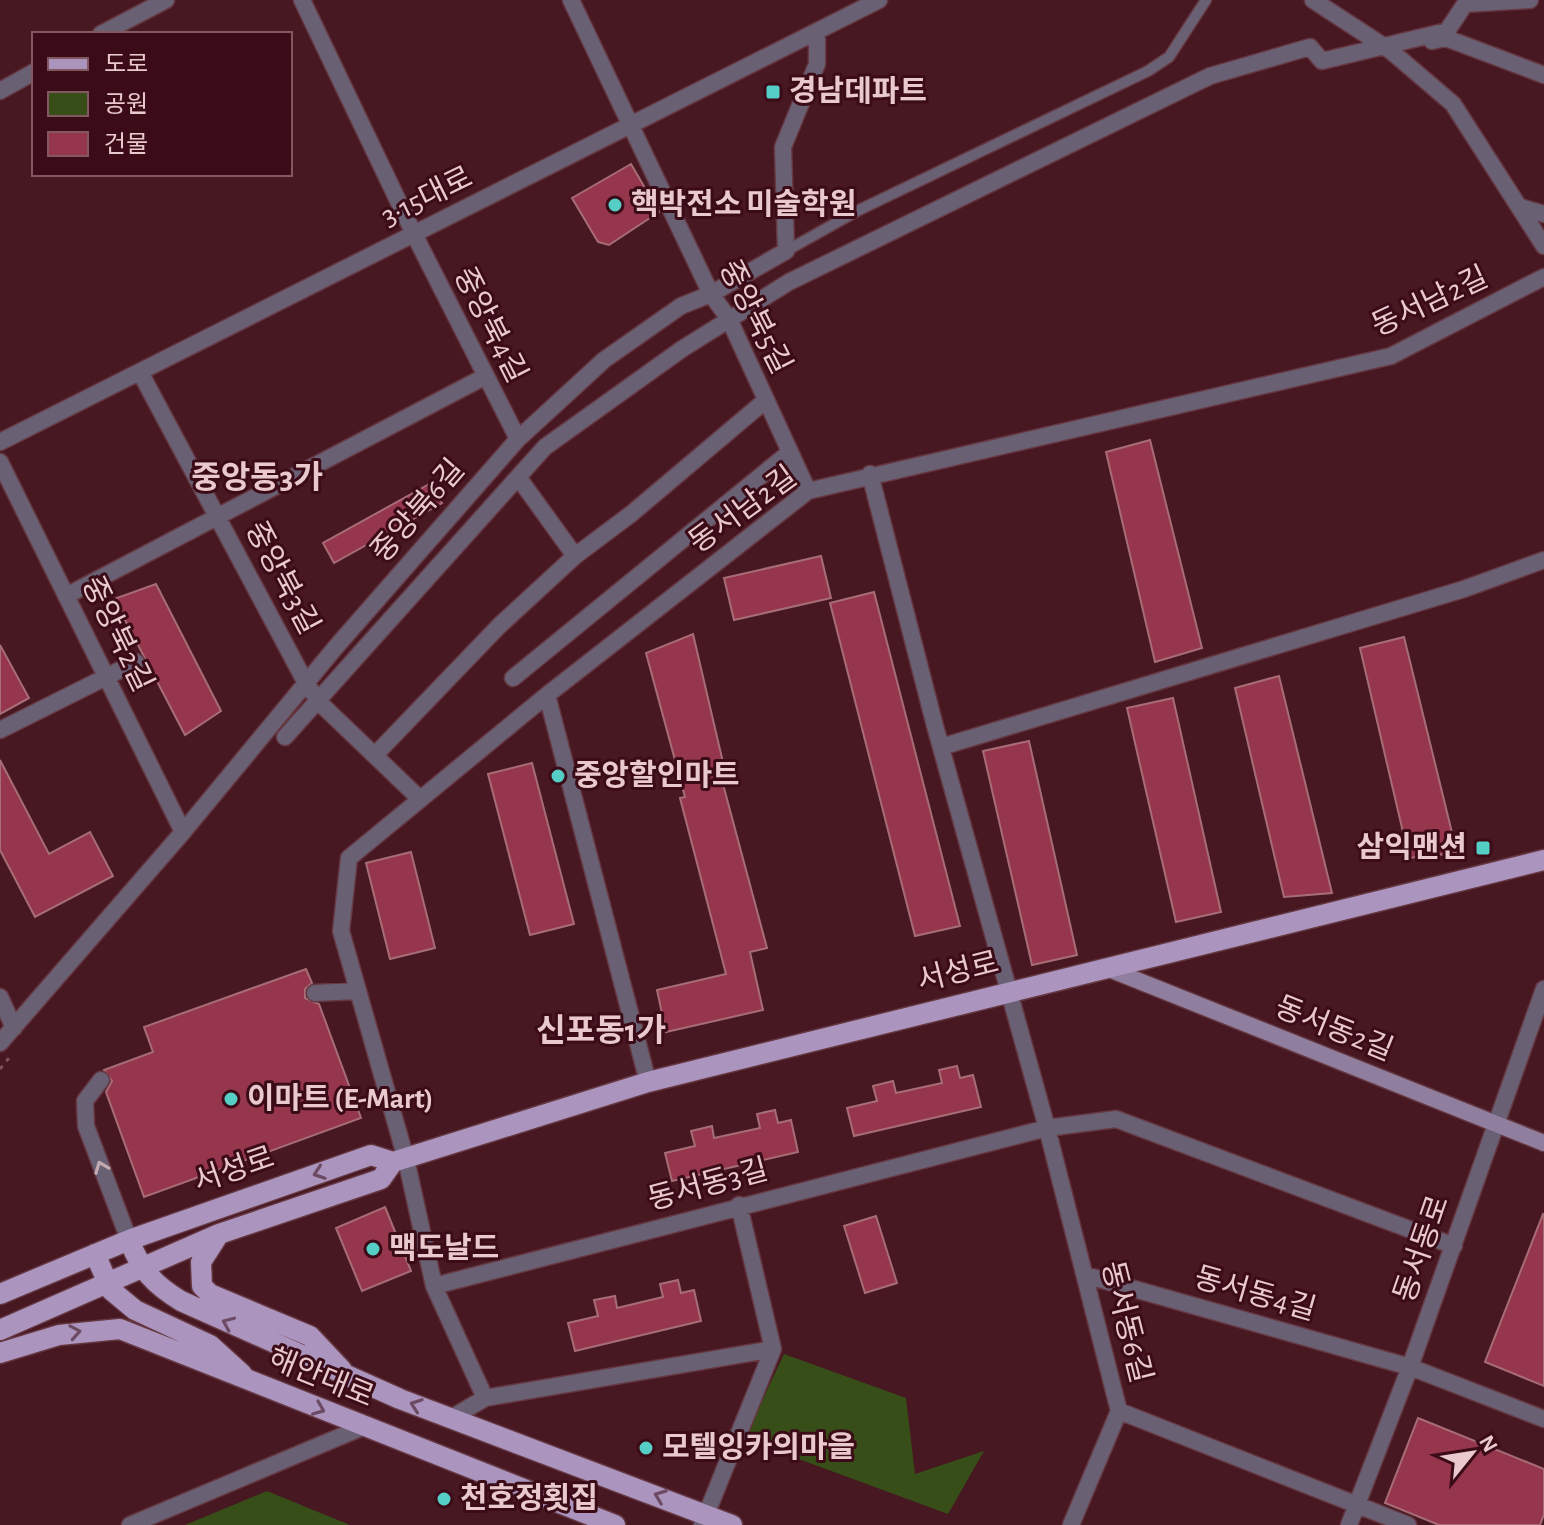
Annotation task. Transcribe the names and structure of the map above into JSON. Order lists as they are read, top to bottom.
{
  "streets": {
    "main road": ["서성로", "동서동2길", "해안대로"],
    "street": [
      "3·15대로",
      "동서남2길",
      "중앙북5길",
      "중앙북4길",
      "중앙북6길",
      "중앙북3길",
      "중앙북2길",
      "동서동3길",
      "동서동로",
      "동서동4길",
      "동서동6길"
    ]
  },
  "crossings": [
    ["3·15대로", "중앙북5길"],
    ["3·15대로", "중앙북4길"],
    ["3·15대로", "중앙북3길"],
    ["동서남2길", "중앙북5길"],
    ["동서남2길", "중앙북3길"],
    ["동서남2길", "서성로"],
    ["동서남2길", "동서동6길"],
    ["중앙북5길", "중앙북6길"],
    ["중앙북4길", "중앙북6길"],
    ["중앙북6길", "중앙북3길"],
    ["중앙북6길", "중앙북2길"],
    ["서성로", "동서동2길"],
    ["서성로", "동서동6길"],
    ["서성로", "해안대로"],
    ["동서동2길", "동서동로"],
    ["동서동3길", "동서동6길"],
    ["동서동로", "동서동4길"],
    ["동서동4길", "동서동6길"]
  ],
  "districts": ["중앙동3가", "신포동1가"],
  "places": {
    "transit": ["경남데파트", "삼익맨션"],
    "other": [
      "핵박전소 미술학원",
      "중앙할인마트",
      "이마트 (E-Mart)",
      "맥도날드",
      "모텔잉카의마을",
      "천호정횟집"
    ]
  },
  "legend": ["도로", "공원", "건물"],
  "north": "top right"
}
